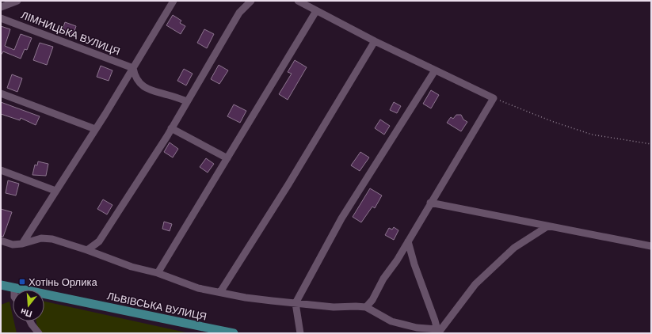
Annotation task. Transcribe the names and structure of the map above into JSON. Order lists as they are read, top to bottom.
{
  "streets": {
    "main road": ["ЛЬВІВСЬКА ВУЛИЦЯ"],
    "street": ["ЛІМНИЦЬКА ВУЛИЦЯ"]
  },
  "places": {
    "transit": ["Хотінь Орлика"]
  },
  "north": "bottom"
}
